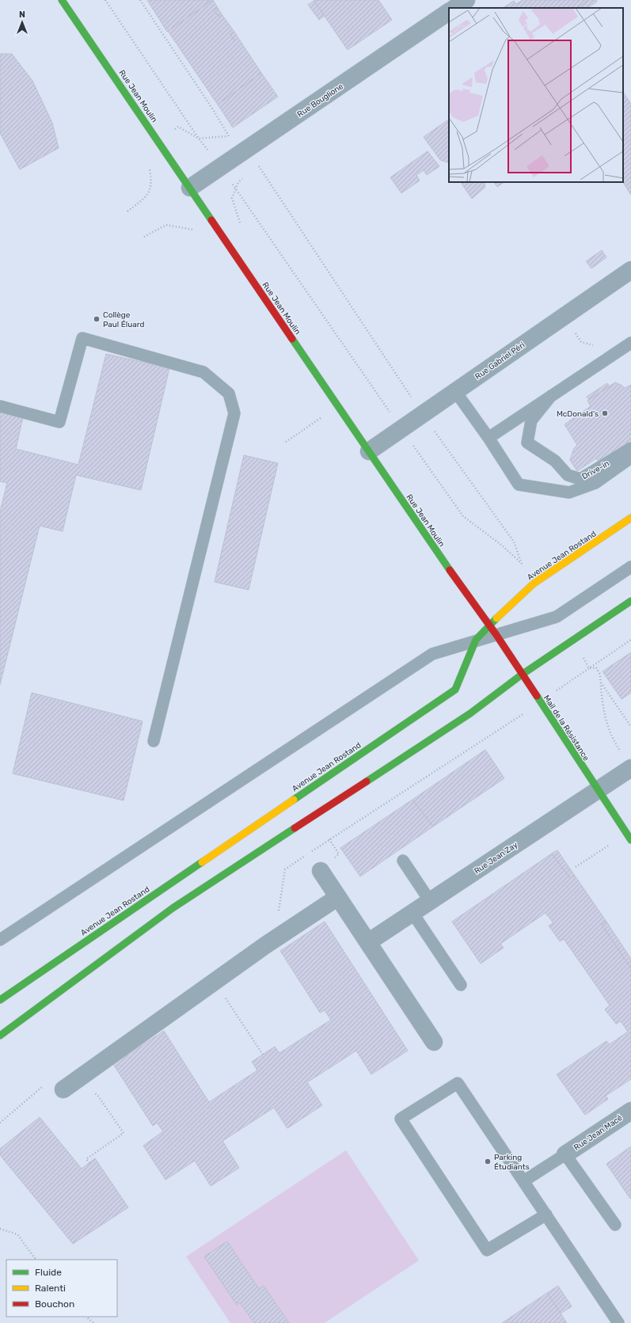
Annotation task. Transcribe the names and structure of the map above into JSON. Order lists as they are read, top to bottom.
{
  "streets": {
    "main road": ["Rue Jean Moulin", "Avenue Jean Rostand", "Mail de la Résistance"],
    "street": [
      "Rue Bouglione",
      "Rue Gabriel Péri",
      "Rue Jean Zay",
      "Rue Jean Macé"
    ],
    "lane": ["Drive-in"]
  },
  "crossings": [
    ["Rue Jean Moulin", "Rue Bouglione"],
    ["Rue Jean Moulin", "Rue Gabriel Péri"],
    ["Rue Jean Moulin", "Avenue Jean Rostand"],
    ["Rue Jean Moulin", "Mail de la Résistance"],
    ["Avenue Jean Rostand", "Mail de la Résistance"],
    ["Mail de la Résistance", "Rue Jean Zay"]
  ],
  "places": ["Collège Paul Éluard", "McDonald's", "Parking Étudiants"],
  "legend": ["Fluide", "Ralenti", "Bouchon"],
  "north": "top"
}
